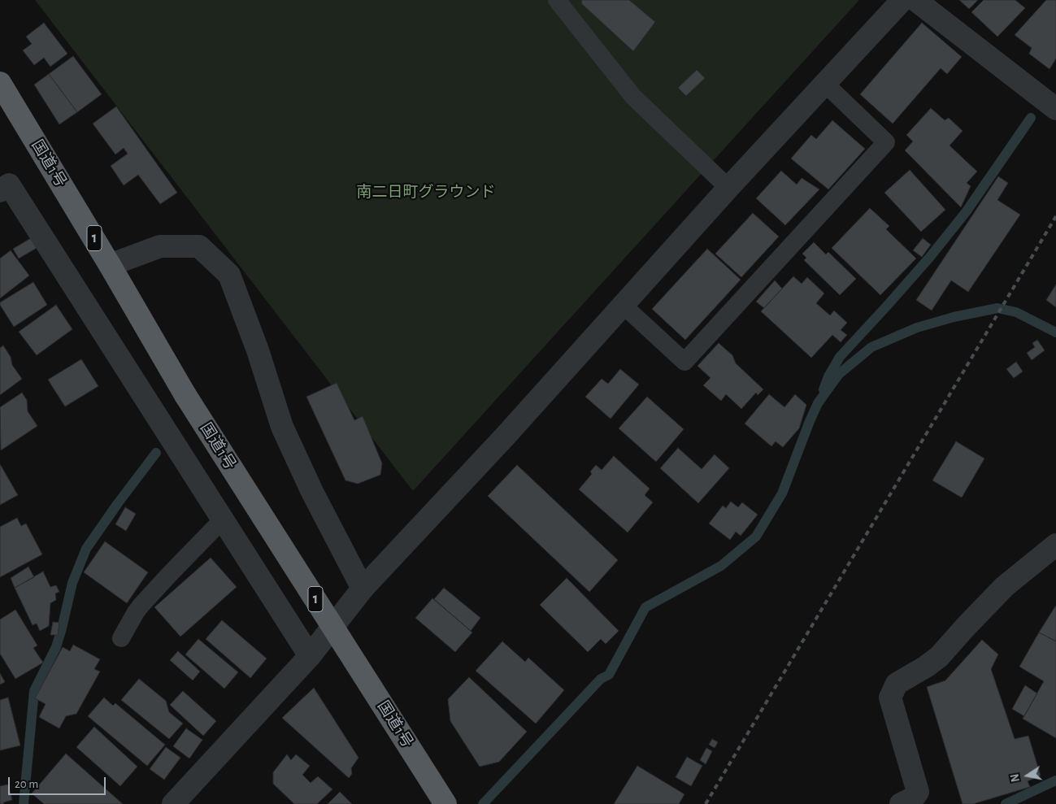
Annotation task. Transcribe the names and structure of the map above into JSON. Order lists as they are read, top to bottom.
{
  "streets": {
    "highway": ["国道1号", "1"]
  },
  "parks": ["南二日町グラウンド"],
  "scale_bar": "20 m",
  "north": "left"
}
